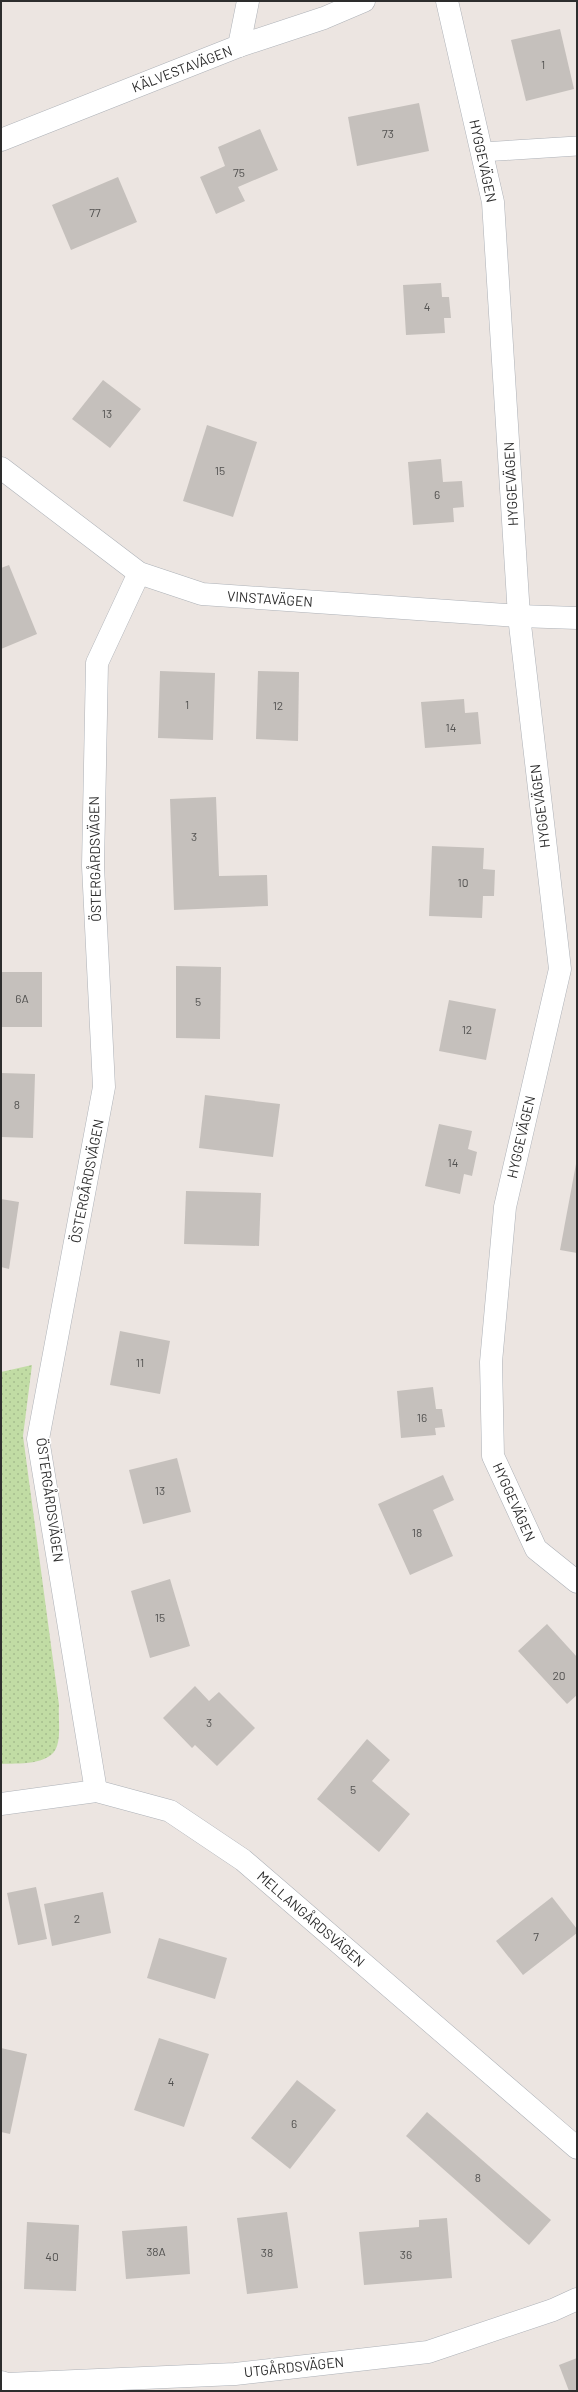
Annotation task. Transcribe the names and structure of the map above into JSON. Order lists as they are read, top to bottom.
{
  "streets": {
    "street": [
      "KÄLVESTAVÄGEN",
      "HYGGEVÄGEN",
      "VINSTAVÄGEN",
      "ÖSTERGÅRDSVÄGEN",
      "MELLANGÅRDSVÄGEN",
      "UTGÅRDSVÄGEN"
    ]
  },
  "crossings": [
    ["HYGGEVÄGEN", "VINSTAVÄGEN"],
    ["VINSTAVÄGEN", "ÖSTERGÅRDSVÄGEN"],
    ["ÖSTERGÅRDSVÄGEN", "MELLANGÅRDSVÄGEN"]
  ],
  "house_numbers": [
    "1",
    "73",
    "75",
    "77",
    "4",
    "13",
    "15",
    "6",
    "1",
    "12",
    "14",
    "3",
    "10",
    "6A",
    "5",
    "12",
    "8",
    "14",
    "11",
    "16",
    "13",
    "18",
    "15",
    "20",
    "3",
    "5",
    "2",
    "7",
    "4",
    "6",
    "8",
    "38A",
    "38",
    "36",
    "40"
  ]
}
